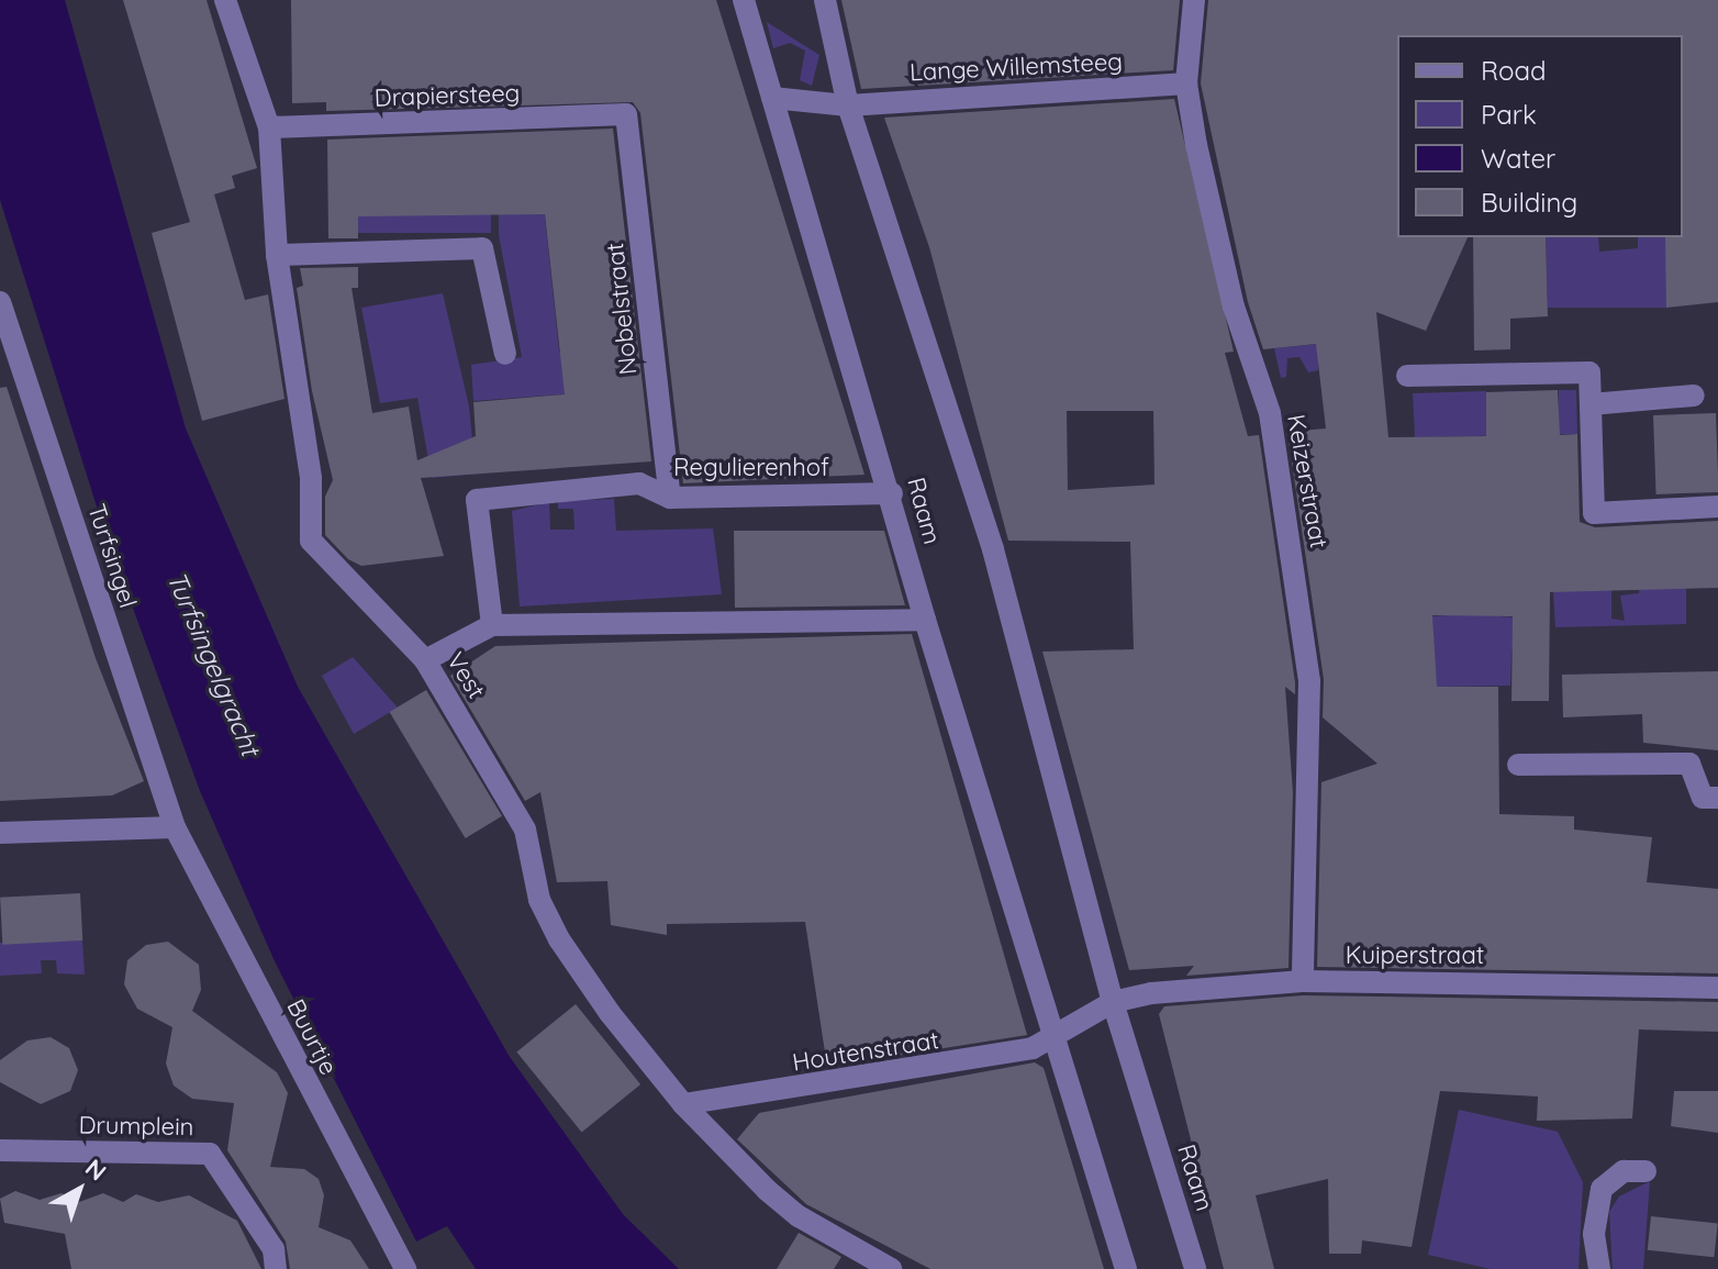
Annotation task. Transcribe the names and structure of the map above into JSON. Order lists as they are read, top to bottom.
{
  "streets": {
    "street": [
      "Lange Willemsteeg",
      "Drapiersteeg",
      "Nobelstraat",
      "Regulierenhof",
      "Keizerstraat",
      "Raam",
      "Turfsingel",
      "Vest",
      "Kuiperstraat",
      "Buurtje",
      "Houtenstraat",
      "Drumplein"
    ]
  },
  "crossings": [
    ["Lange Willemsteeg", "Keizerstraat"],
    ["Lange Willemsteeg", "Raam"],
    ["Drapiersteeg", "Nobelstraat"],
    ["Drapiersteeg", "Vest"],
    ["Nobelstraat", "Regulierenhof"],
    ["Regulierenhof", "Raam"],
    ["Keizerstraat", "Kuiperstraat"],
    ["Raam", "Kuiperstraat"],
    ["Raam", "Houtenstraat"],
    ["Turfsingel", "Buurtje"],
    ["Vest", "Houtenstraat"]
  ],
  "water": ["Turfsingelgracht"],
  "legend": [
    "Road",
    "Park",
    "Water",
    "Building"
  ],
  "north": "top right"
}
